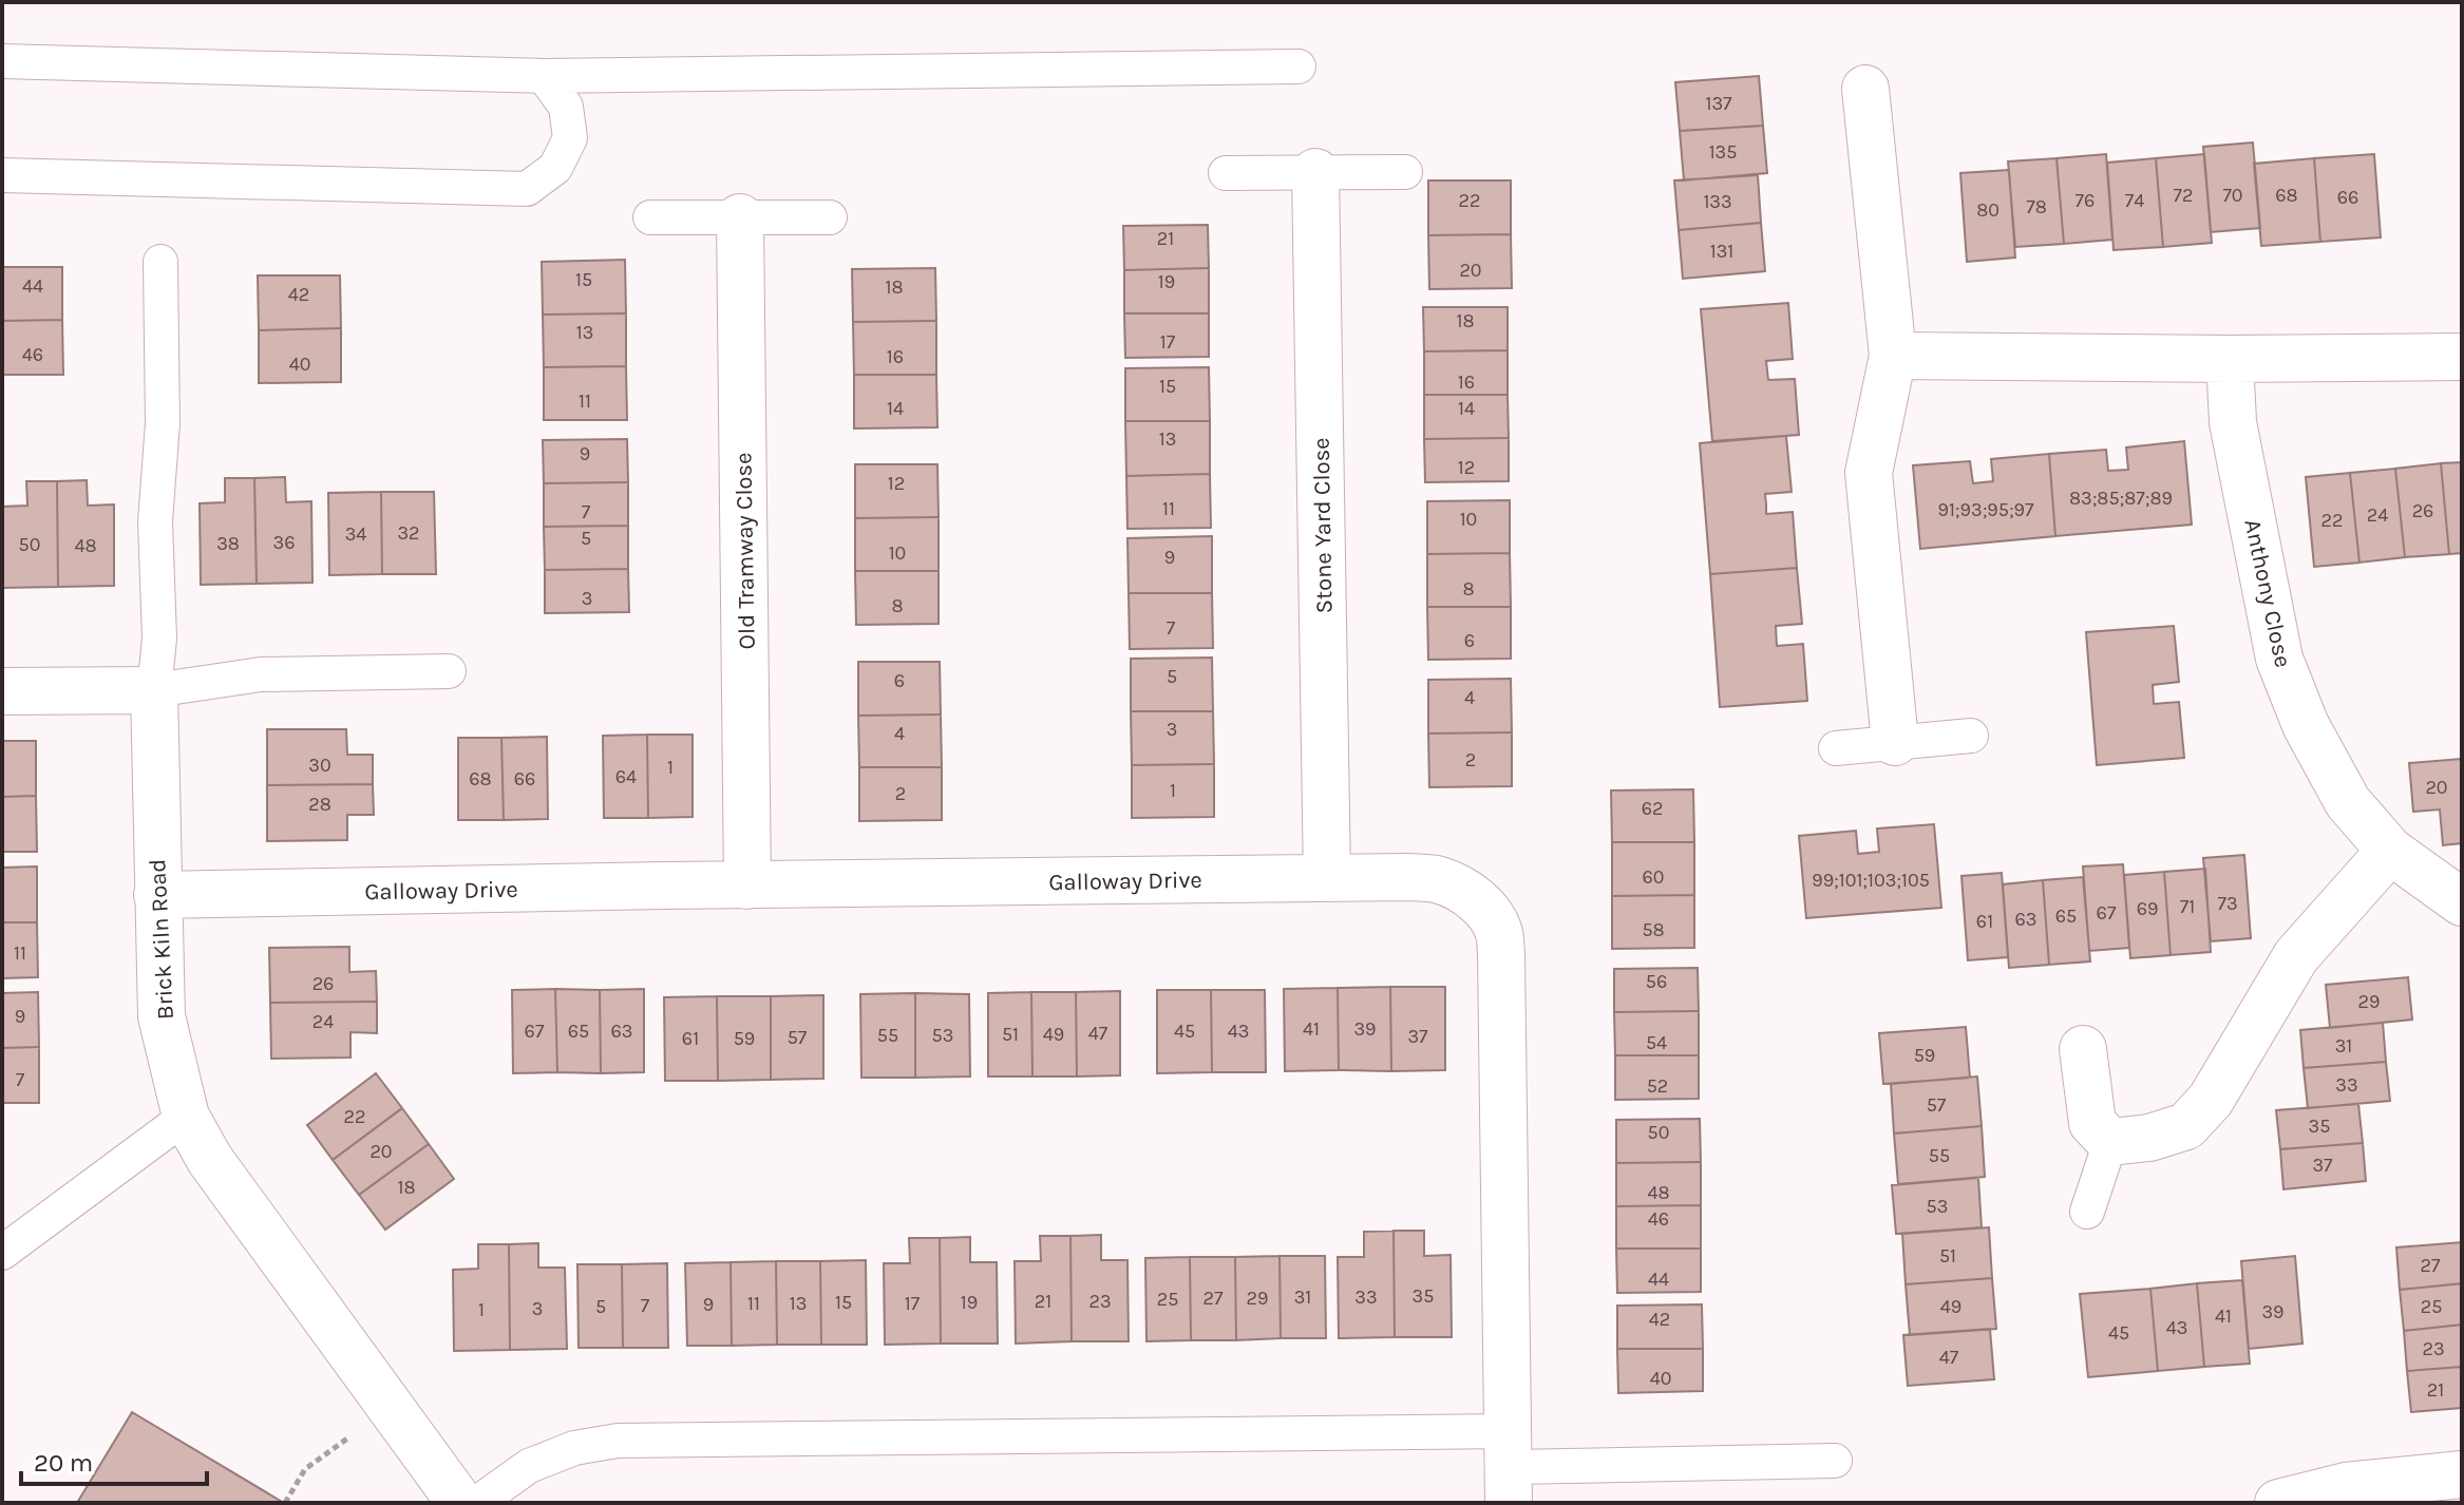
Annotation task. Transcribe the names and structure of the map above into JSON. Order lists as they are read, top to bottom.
{
  "streets": {
    "street": [
      "Stone Yard Close",
      "Old Tramway Close",
      "Anthony Close",
      "Galloway Drive",
      "Brick Kiln Road"
    ]
  },
  "crossings": [
    ["Stone Yard Close", "Galloway Drive"],
    ["Old Tramway Close", "Galloway Drive"],
    ["Galloway Drive", "Brick Kiln Road"]
  ],
  "house_numbers": [
    "137",
    "135",
    "72",
    "70",
    "68",
    "66",
    "22",
    "76",
    "74",
    "133",
    "78",
    "80",
    "21",
    "131",
    "20",
    "15",
    "19",
    "44",
    "18",
    "42",
    "18",
    "13",
    "17",
    "46",
    "16",
    "40",
    "16",
    "15",
    "11",
    "14",
    "14",
    "13",
    "9",
    "12",
    "12",
    "83;85;87;89",
    "11",
    "91;93;95;97",
    "26",
    "7",
    "24",
    "10",
    "22",
    "32",
    "34",
    "5",
    "36",
    "38",
    "50",
    "48",
    "10",
    "9",
    "8",
    "3",
    "8",
    "7",
    "6",
    "5",
    "6",
    "4",
    "3",
    "4",
    "2",
    "30",
    "1",
    "64",
    "68",
    "66",
    "20",
    "1",
    "2",
    "28",
    "62",
    "60",
    "99;101;103;105",
    "73",
    "71",
    "69",
    "67",
    "65",
    "63",
    "61",
    "58",
    "11",
    "56",
    "26",
    "29",
    "9",
    "24",
    "41",
    "39",
    "67",
    "65",
    "63",
    "45",
    "43",
    "47",
    "51",
    "49",
    "55",
    "53",
    "37",
    "57",
    "61",
    "59",
    "54",
    "31",
    "59",
    "7",
    "33",
    "52",
    "57",
    "22",
    "35",
    "50",
    "20",
    "55",
    "37",
    "18",
    "48",
    "53",
    "46",
    "51",
    "27",
    "44",
    "35",
    "31",
    "33",
    "27",
    "29",
    "25",
    "21",
    "23",
    "15",
    "19",
    "11",
    "13",
    "17",
    "9",
    "7",
    "5",
    "49",
    "25",
    "3",
    "1",
    "39",
    "41",
    "42",
    "43",
    "45",
    "23",
    "47",
    "40",
    "21"
  ],
  "scale_bar": "20 m"
}
